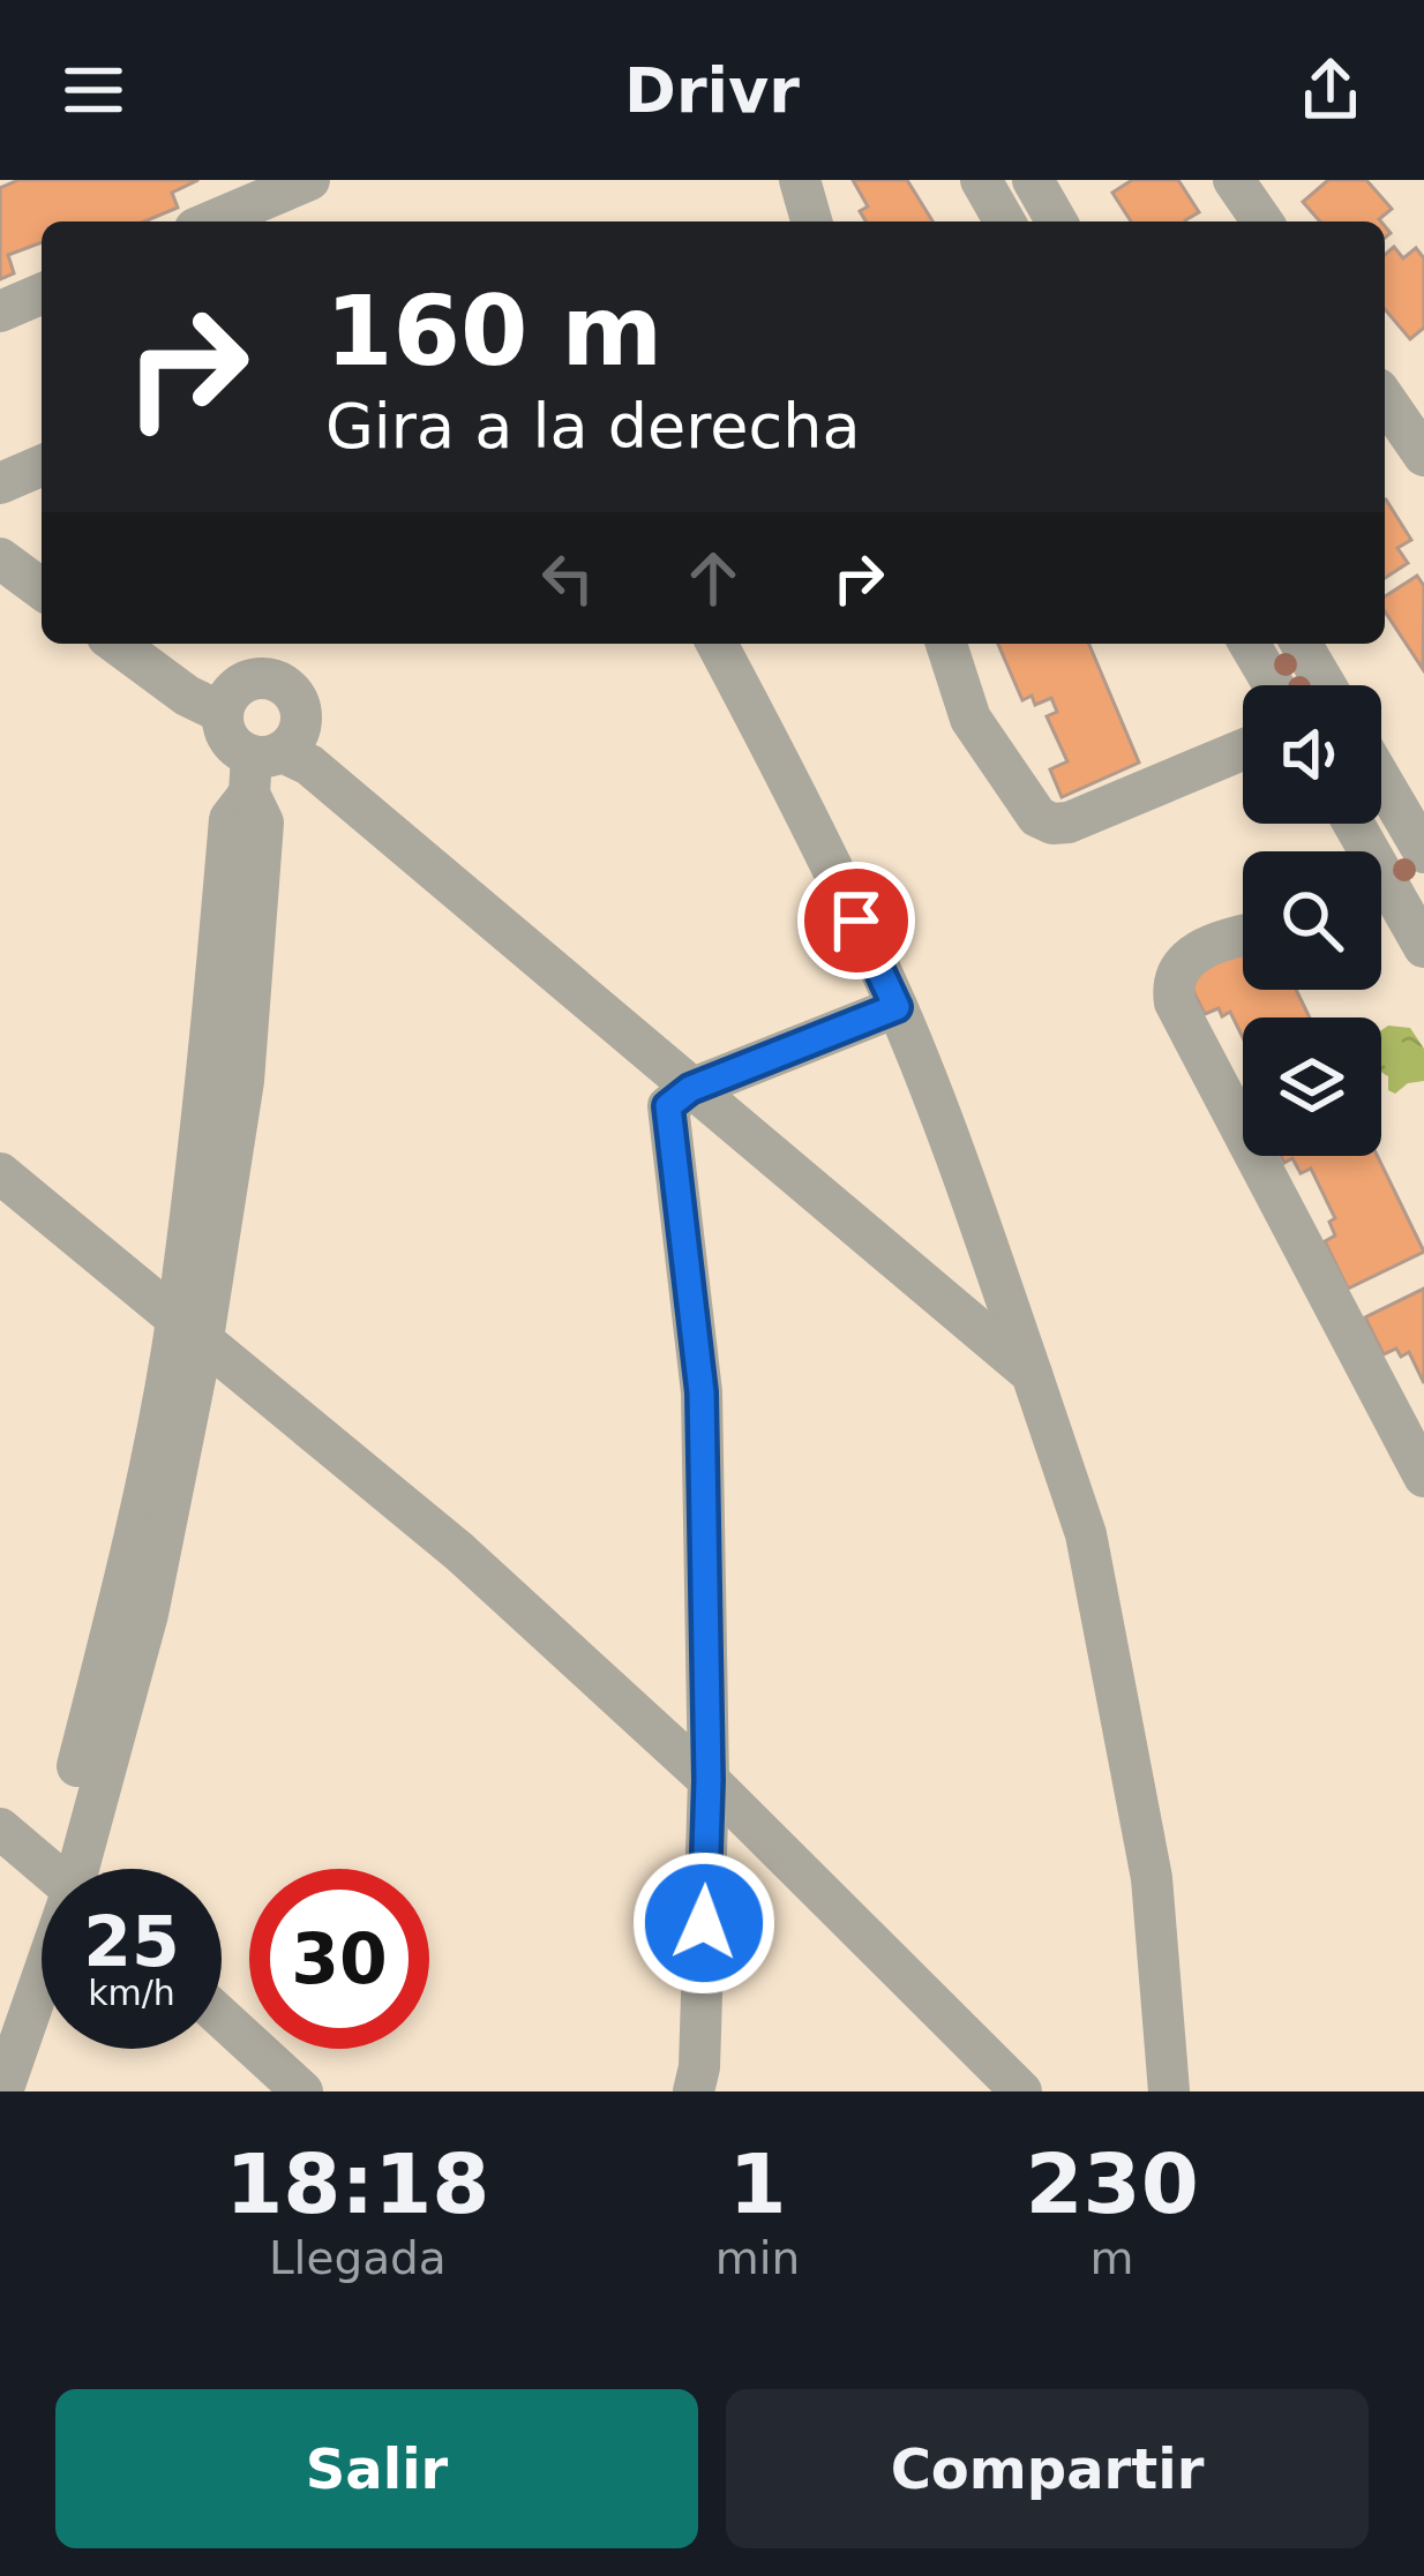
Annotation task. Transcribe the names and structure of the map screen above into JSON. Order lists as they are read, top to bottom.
{
  "page": {
    "header": "Drivr",
    "turn": ["160 m", "Gira a la derecha"],
    "speed": "25 km/h",
    "limit": "30",
    "eta": [
      "18:18",
      "Llegada",
      "1",
      "min",
      "230",
      "m"
    ],
    "buttons": ["Salir", "Compartir"]
  }
}
